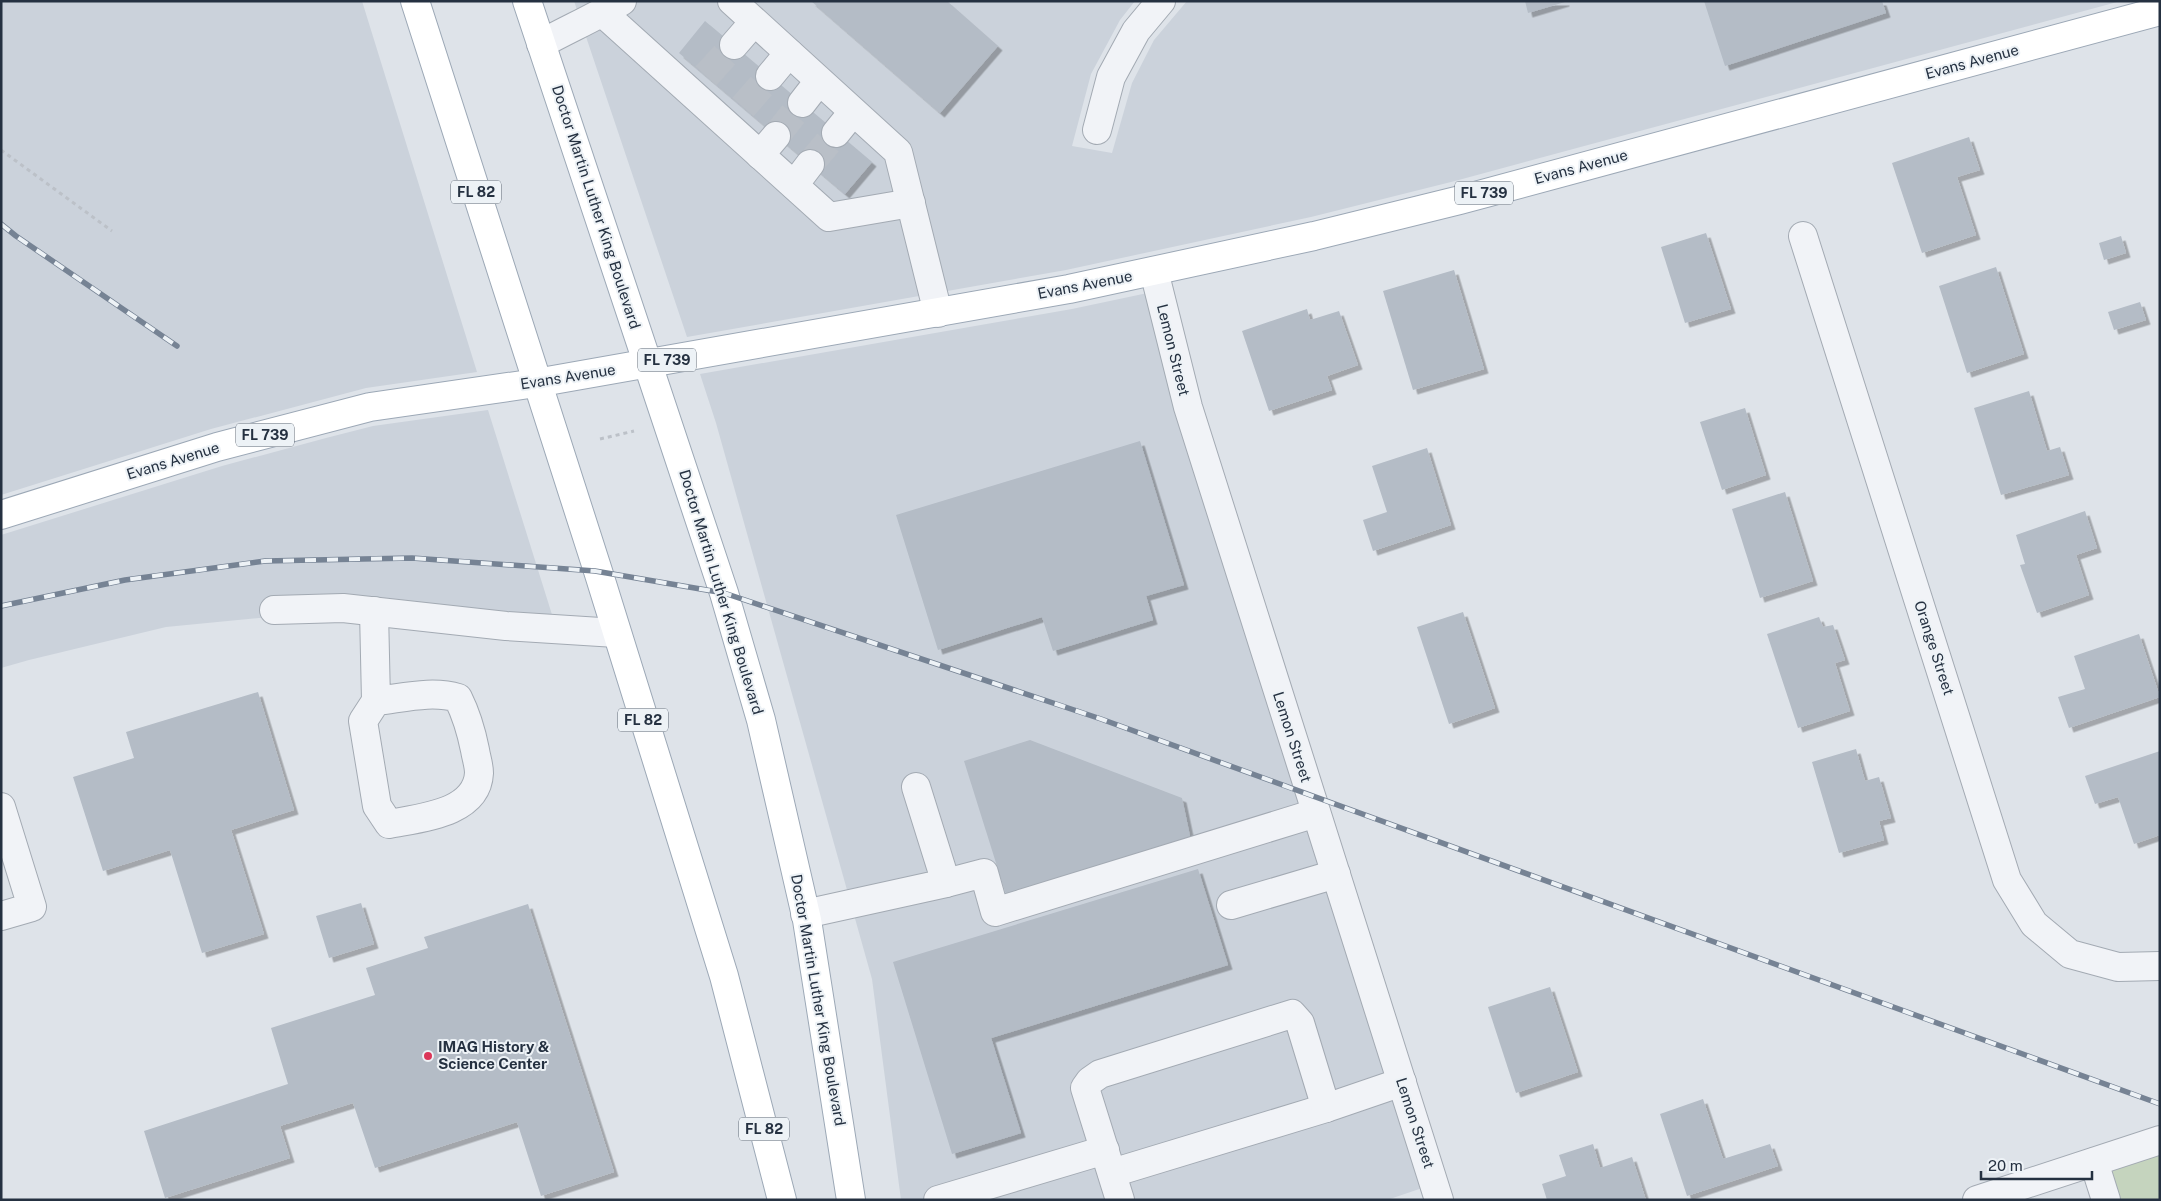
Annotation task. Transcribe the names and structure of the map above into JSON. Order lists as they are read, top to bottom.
{
  "streets": {
    "main road": [
      "Evans Avenue",
      "FL 82",
      "FL 739",
      "Doctor Martin Luther King Boulevard"
    ],
    "street": ["Lemon Street", "Orange Street"]
  },
  "crossings": [
    ["Evans Avenue", "FL 82"],
    ["Evans Avenue", "Doctor Martin Luther King Boulevard"],
    ["Evans Avenue", "Lemon Street"]
  ],
  "places": ["IMAG History & Science Center"],
  "scale_bar": "20 m"
}
